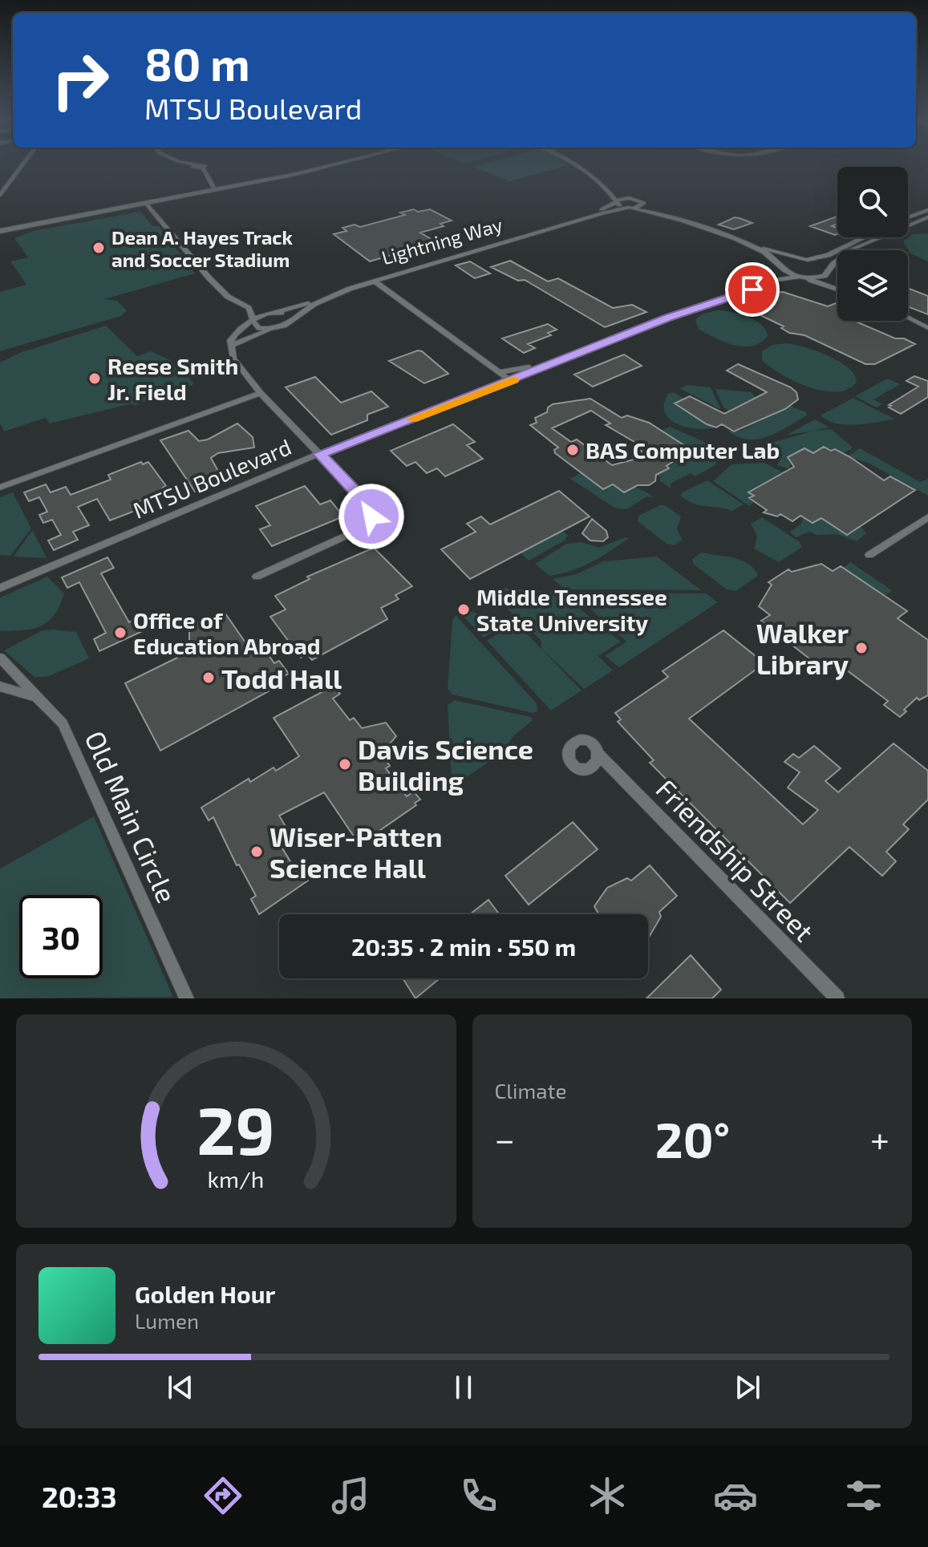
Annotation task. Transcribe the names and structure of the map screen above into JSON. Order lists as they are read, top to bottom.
{
  "streets": {
    "street": [
      "Lightning Way",
      "MTSU Boulevard",
      "Old Main Circle",
      "Friendship Street"
    ]
  },
  "places": [
    "Dean A. Hayes Track and Soccer Stadium",
    "Reese Smith Jr. Field",
    "BAS Computer Lab",
    "Middle Tennessee State University",
    "Office of Education Abroad",
    "Walker Library",
    "Todd Hall",
    "Davis Science Building",
    "Wiser-Patten Science Hall"
  ],
  "page": {
    "turn": ["80 m", "MTSU Boulevard"],
    "limit": "30",
    "trip": "20:35 · 2 min · 550 m",
    "tile": "Climate",
    "heat": ["−", "20°", "+"],
    "song": ["Golden Hour", "Lumen"],
    "tabs": "20:33",
    "gauge": ["29", "km/h"]
  }
}
